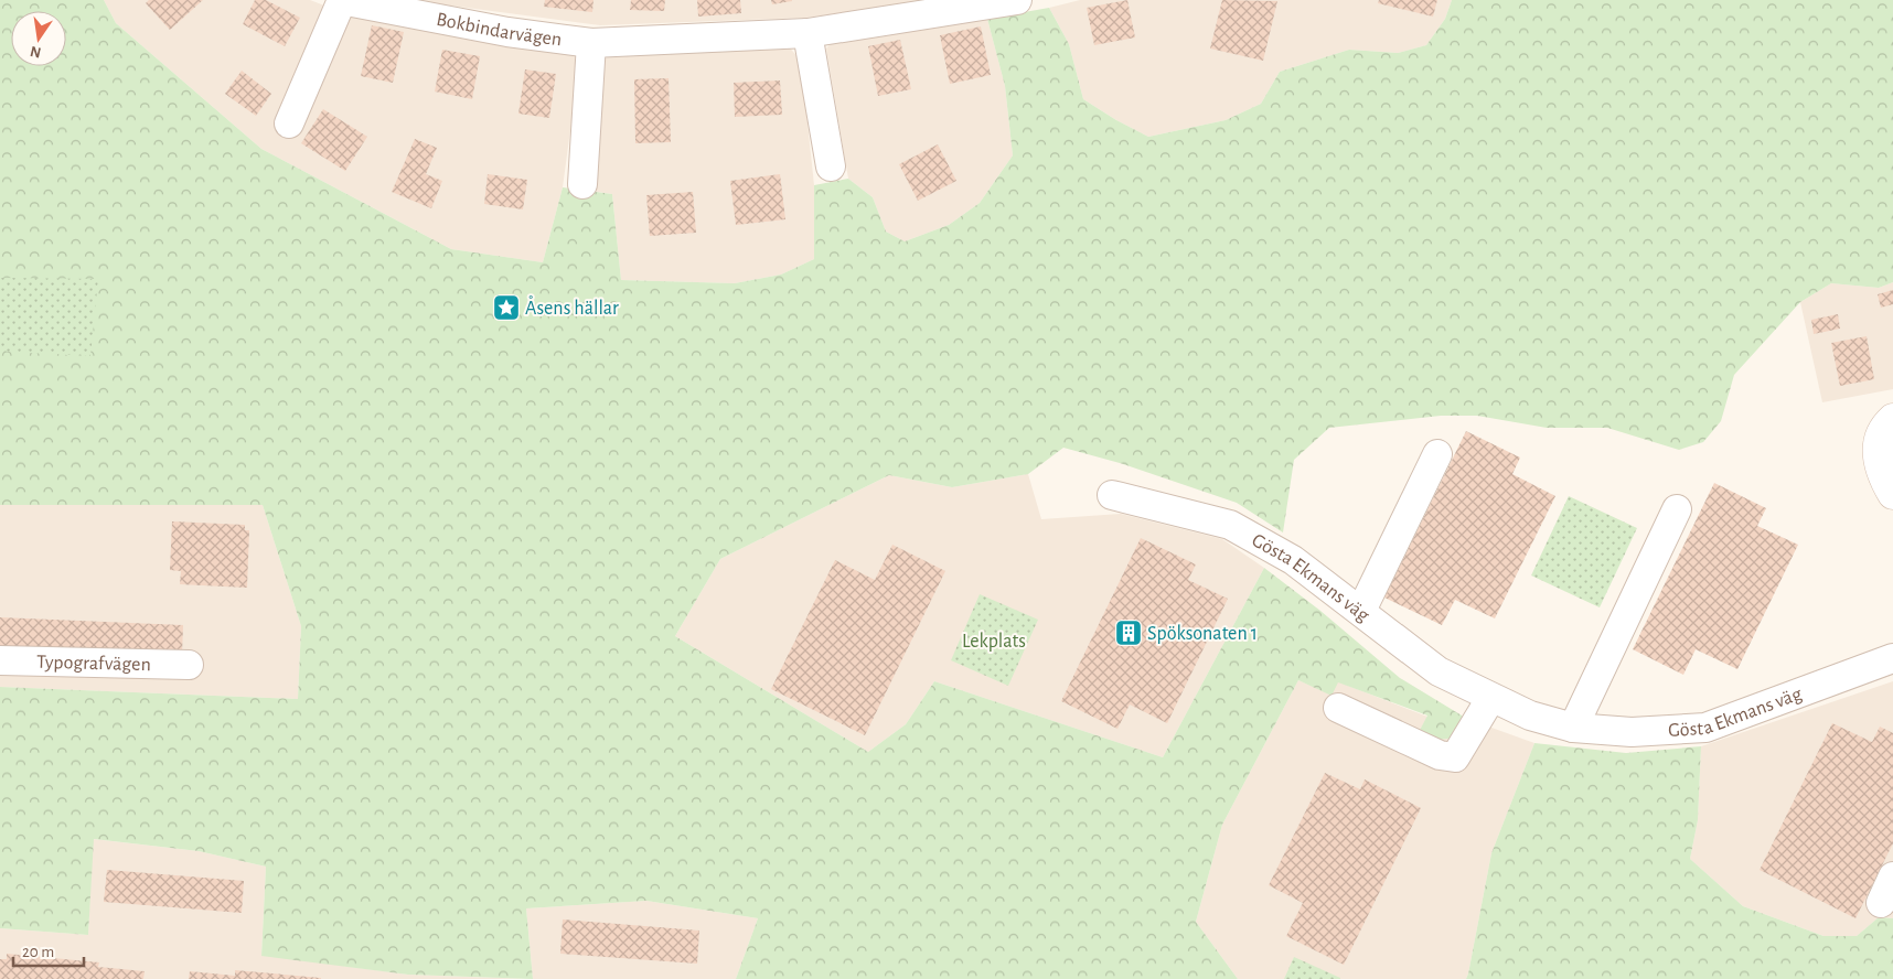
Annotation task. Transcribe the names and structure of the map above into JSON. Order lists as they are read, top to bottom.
{
  "streets": {
    "street": ["Bokbindarvägen", "Gösta Ekmans väg", "Typografvägen"]
  },
  "parks": ["Lekplats"],
  "places": {
    "place": ["Åsens hällar"],
    "building": ["Spöksonaten 1"]
  },
  "scale_bar": "20 m",
  "north": "bottom"
}
